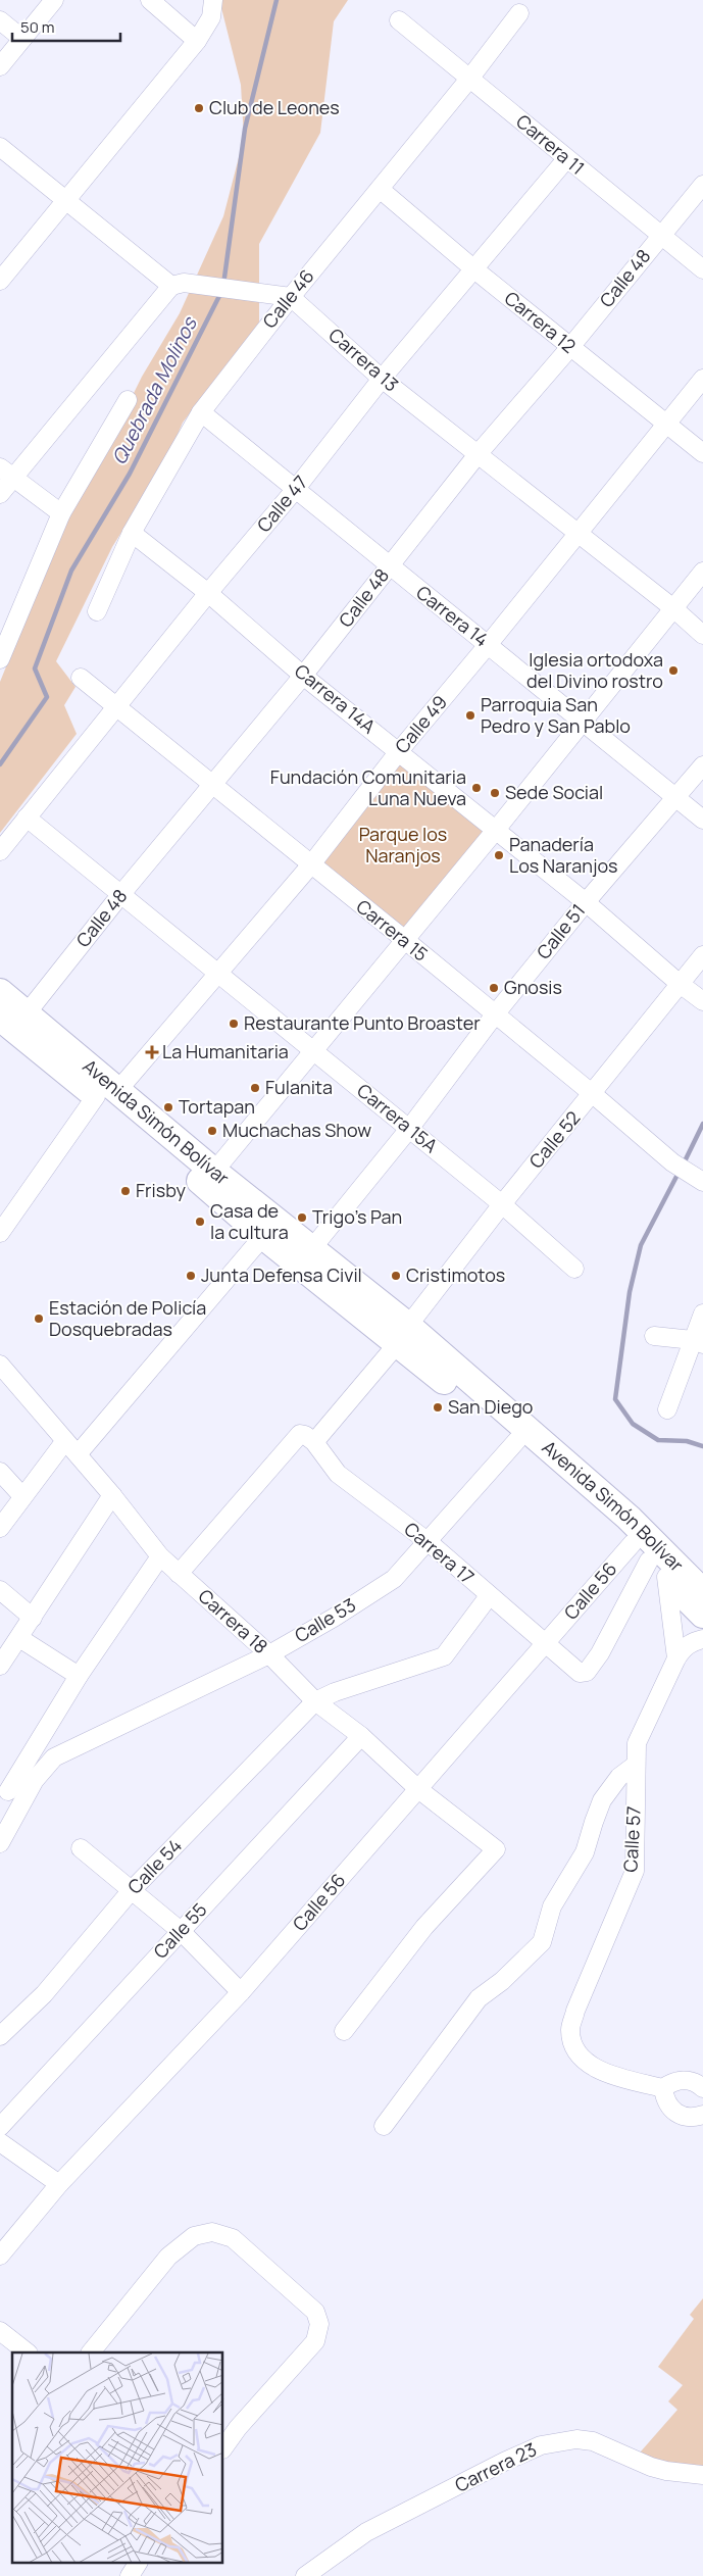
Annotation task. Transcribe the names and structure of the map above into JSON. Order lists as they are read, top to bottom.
{
  "streets": {
    "main road": ["Avenida Simón Bolívar"],
    "street": [
      "Carrera 11",
      "Calle 48",
      "Calle 46",
      "Carrera 12",
      "Carrera 13",
      "Calle 47",
      "Carrera 14",
      "Carrera 14A",
      "Calle 49",
      "Carrera 15",
      "Calle 51",
      "Carrera 15A",
      "Calle 52",
      "Carrera 17",
      "Calle 56",
      "Calle 53",
      "Carrera 18",
      "Calle 57",
      "Calle 54",
      "Calle 55",
      "Carrera 23"
    ]
  },
  "crossings": [
    ["Carrera 11", "Calle 48"],
    ["Carrera 11", "Calle 46"],
    ["Carrera 11", "Calle 47"],
    ["Calle 48", "Carrera 12"],
    ["Calle 48", "Carrera 13"],
    ["Calle 48", "Carrera 14"],
    ["Calle 48", "Carrera 14A"],
    ["Calle 48", "Carrera 15"],
    ["Calle 48", "Carrera 15A"],
    ["Calle 48", "Avenida Simón Bolívar"],
    ["Calle 46", "Carrera 12"],
    ["Calle 46", "Carrera 13"],
    ["Calle 46", "Carrera 14"],
    ["Calle 46", "Carrera 14A"],
    ["Carrera 12", "Calle 47"],
    ["Carrera 12", "Calle 49"],
    ["Carrera 13", "Calle 47"],
    ["Carrera 13", "Calle 49"],
    ["Calle 47", "Carrera 14"],
    ["Calle 47", "Carrera 14A"],
    ["Calle 47", "Carrera 15"],
    ["Calle 47", "Carrera 15A"],
    ["Carrera 14", "Calle 49"],
    ["Carrera 14", "Calle 51"],
    ["Carrera 14A", "Calle 49"],
    ["Carrera 14A", "Calle 51"],
    ["Carrera 14A", "Calle 52"],
    ["Calle 49", "Carrera 15"],
    ["Calle 49", "Carrera 15A"],
    ["Calle 49", "Avenida Simón Bolívar"],
    ["Carrera 15", "Calle 51"],
    ["Carrera 15", "Calle 52"],
    ["Calle 51", "Carrera 15A"],
    ["Calle 51", "Avenida Simón Bolívar"],
    ["Carrera 15A", "Calle 52"],
    ["Avenida Simón Bolívar", "Calle 52"],
    ["Avenida Simón Bolívar", "Carrera 17"],
    ["Avenida Simón Bolívar", "Calle 56"],
    ["Avenida Simón Bolívar", "Calle 53"],
    ["Calle 52", "Carrera 17"],
    ["Calle 52", "Carrera 18"],
    ["Carrera 17", "Calle 56"],
    ["Carrera 17", "Calle 53"],
    ["Calle 56", "Carrera 18"],
    ["Calle 53", "Carrera 18"],
    ["Carrera 18", "Calle 54"],
    ["Carrera 18", "Calle 55"]
  ],
  "water": ["Quebrada Molinos"],
  "parks": ["Parque los Naranjos"],
  "places": {
    "other": [
      "Club de Leones",
      "Iglesia ortodoxa del Divino rostro",
      "Parroquia San Pedro y San Pablo",
      "Fundación Comunitaria Luna Nueva",
      "Sede Social",
      "Panadería Los Naranjos",
      "Gnosis",
      "Restaurante Punto Broaster",
      "Fulanita",
      "Tortapan",
      "Muchachas Show",
      "Frisby",
      "Trigo's Pan",
      "Casa de la cultura",
      "Junta Defensa Civil",
      "Cristimotos",
      "Estación de Policía Dosquebradas",
      "San Diego"
    ],
    "health": ["La Humanitaria"]
  },
  "scale_bar": "50 m"
}
